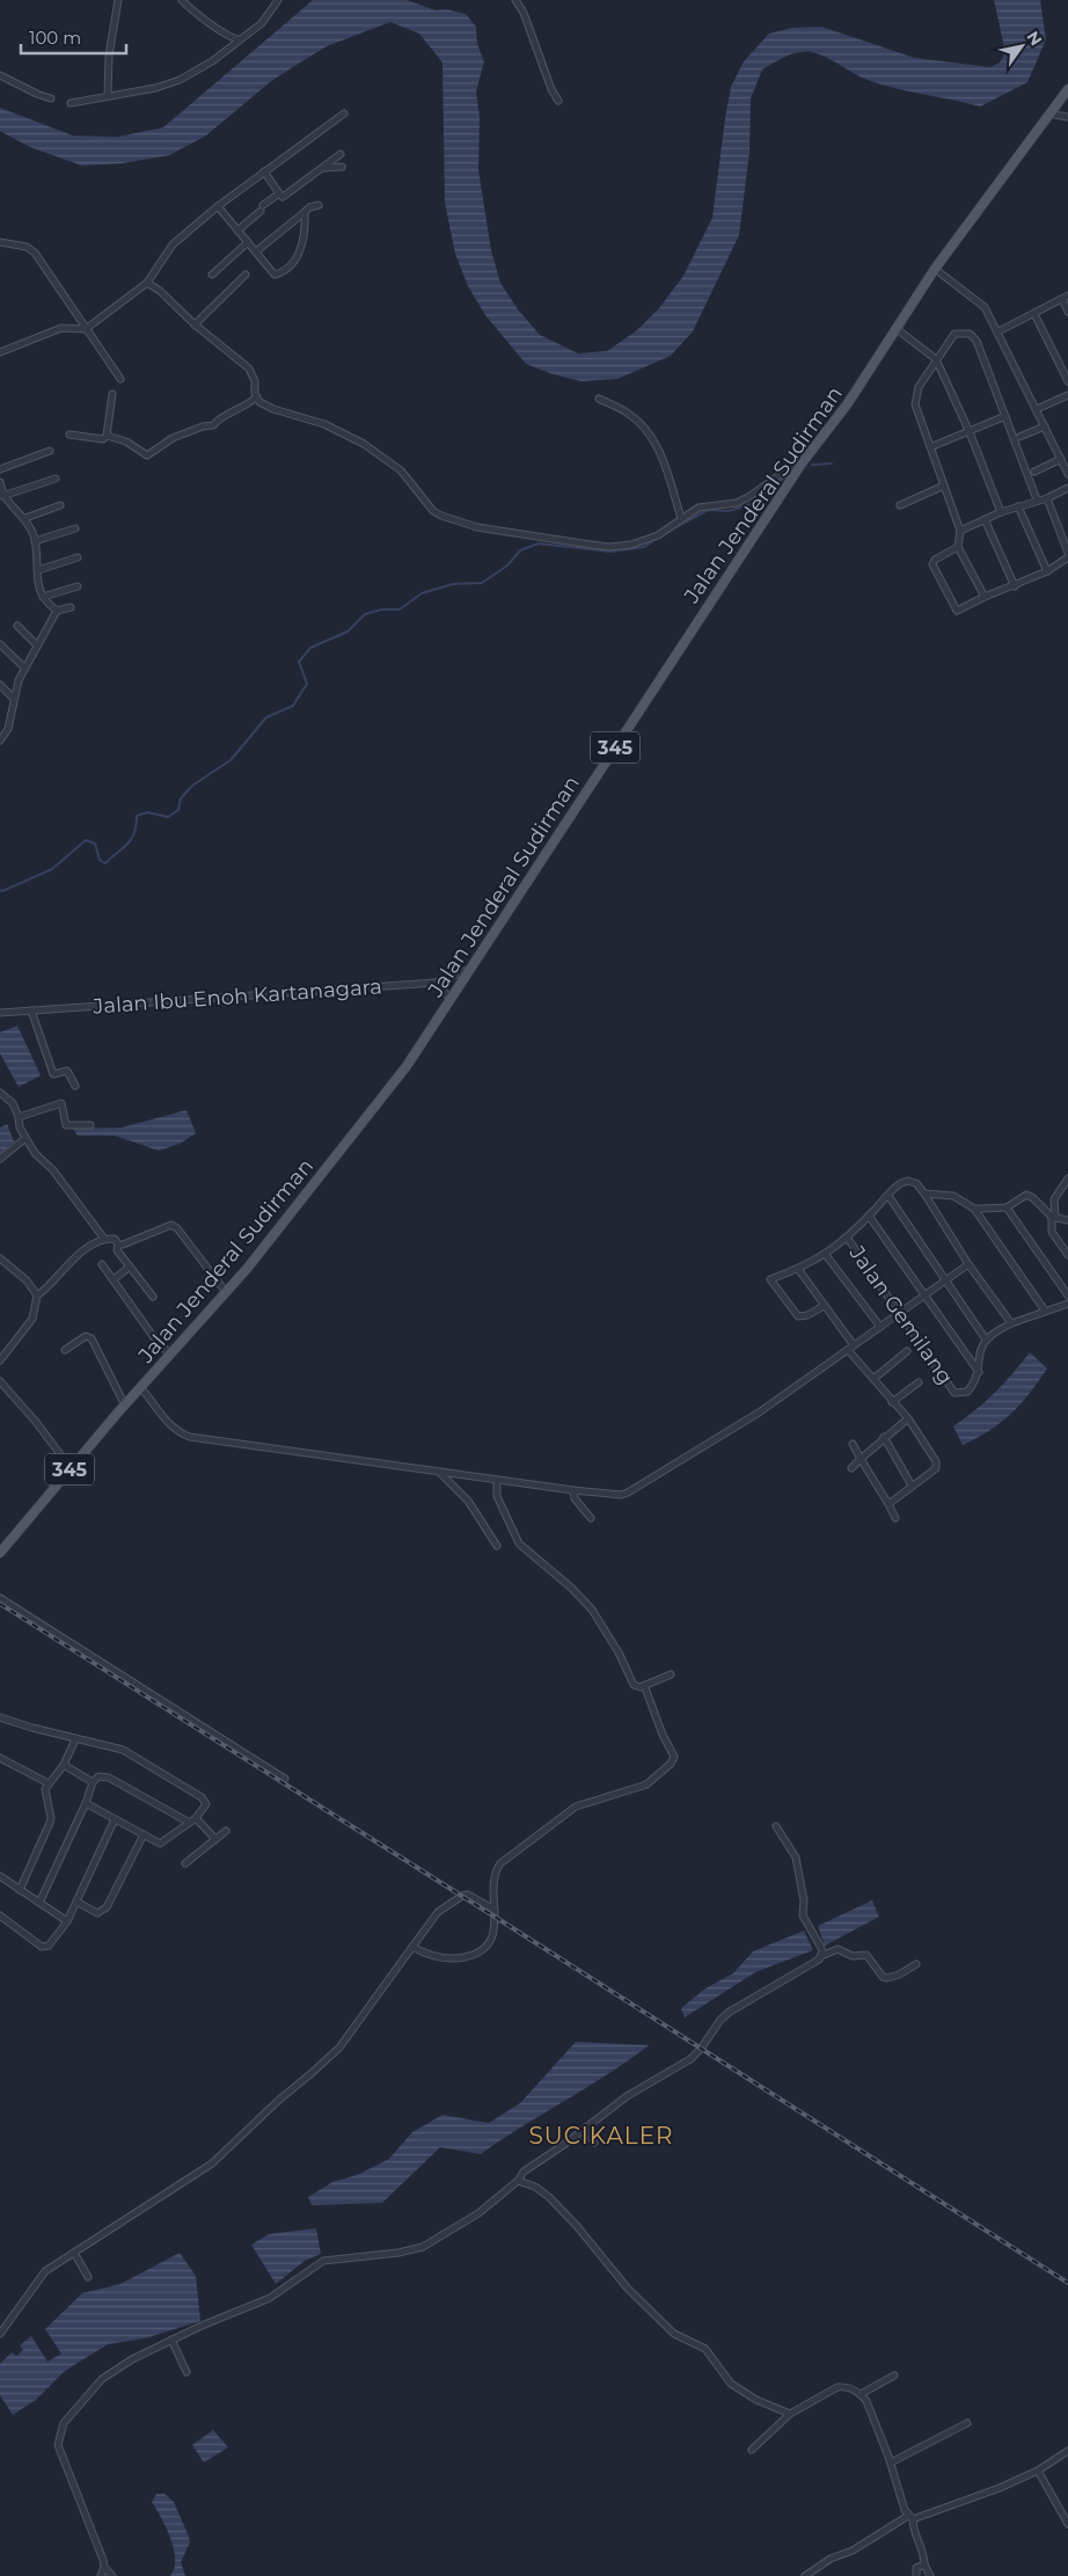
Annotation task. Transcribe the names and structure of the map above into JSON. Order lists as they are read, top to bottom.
{
  "streets": {
    "main road": ["Jalan Jenderal Sudirman", "345"],
    "street": ["Jalan Ibu Enoh Kartanagara", "Jalan Gemilang"]
  },
  "crossings": [
    ["Jalan Jenderal Sudirman", "Jalan Ibu Enoh Kartanagara"]
  ],
  "districts": ["SUCIKALER"],
  "scale_bar": "100 m",
  "north": "top right"
}
